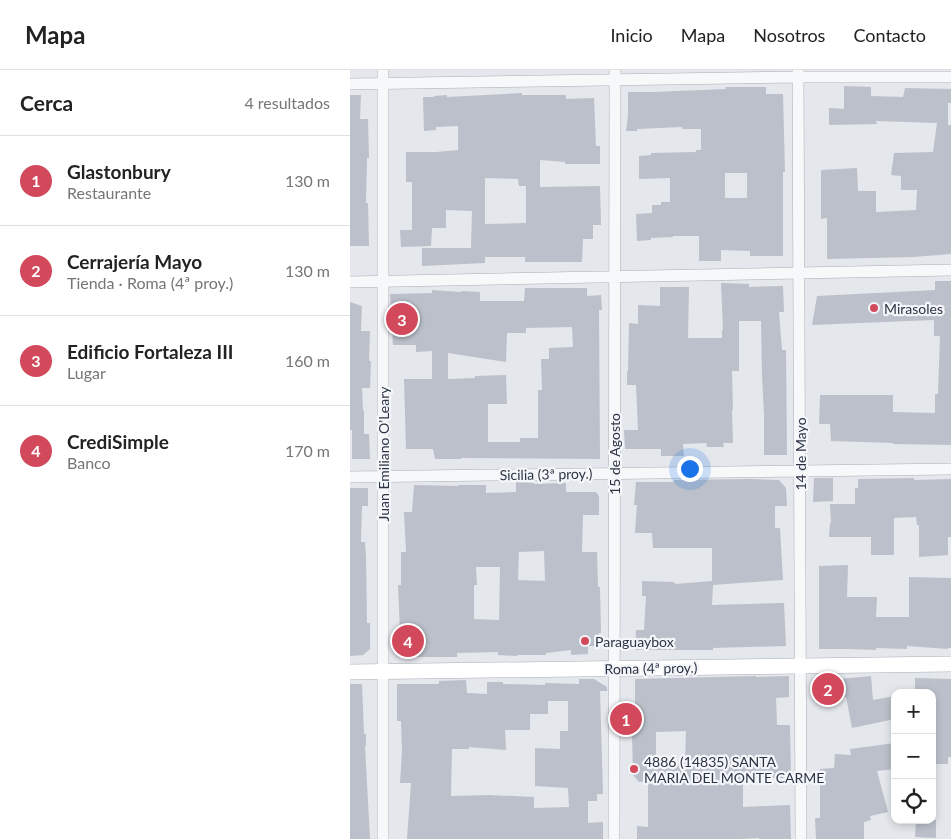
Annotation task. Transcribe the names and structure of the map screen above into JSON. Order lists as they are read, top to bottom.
{
  "streets": {
    "street": [
      "Juan Emiliano O'Leary",
      "15 de Agosto",
      "14 de Mayo",
      "Sicilia (3ª proy.)",
      "Roma (4ª proy.)"
    ]
  },
  "crossings": [
    ["Juan Emiliano O'Leary", "Sicilia (3ª proy.)"],
    ["Juan Emiliano O'Leary", "Roma (4ª proy.)"],
    ["15 de Agosto", "Sicilia (3ª proy.)"],
    ["15 de Agosto", "Roma (4ª proy.)"],
    ["14 de Mayo", "Sicilia (3ª proy.)"],
    ["14 de Mayo", "Roma (4ª proy.)"]
  ],
  "places": ["Mirasoles", "Paraguaybox", "4886 (14835) SANTA MARIA DEL MONTE CARME"],
  "page": {
    "header": "Mapa",
    "nav": [
      "Inicio",
      "Mapa",
      "Nosotros",
      "Contacto"
    ],
    "heading": ["Cerca", "4 resultados"],
    "list": [
      {
        "mark": "1",
        "name": "Glastonbury",
        "note": "Restaurante",
        "value": "130 m"
      },
      {
        "mark": "2",
        "name": "Cerrajería Mayo",
        "note": "Tienda · Roma (4ª proy.)",
        "value": "130 m"
      },
      {
        "mark": "3",
        "name": "Edificio Fortaleza III",
        "note": "Lugar",
        "value": "160 m"
      },
      {
        "mark": "4",
        "name": "CrediSimple",
        "note": "Banco",
        "value": "170 m"
      }
    ],
    "pins": [
      "3",
      "4",
      "2",
      "1"
    ],
    "map_buttons": ["+", "−"]
  }
}
